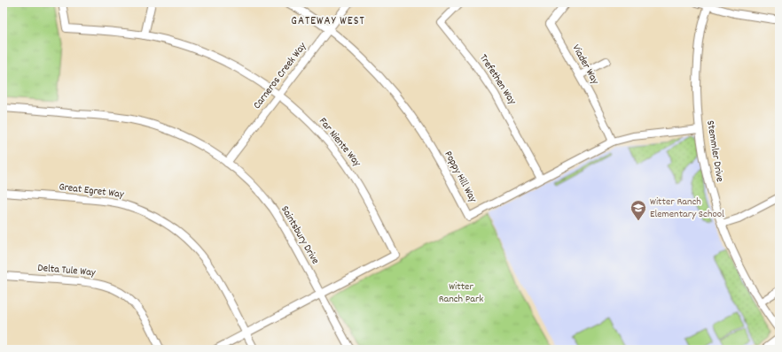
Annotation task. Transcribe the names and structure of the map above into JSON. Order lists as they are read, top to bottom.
{
  "streets": {
    "street": [
      "Viader Way",
      "Carneros Creek Way",
      "Trefethen Way",
      "Far Niente Way",
      "Stemmler Drive",
      "Poppy Hill Way",
      "Great Egret Way",
      "Saintsbury Drive",
      "Delta Tule Way"
    ]
  },
  "crossings": [
    ["Viader Way", "Poppy Hill Way"],
    ["Carneros Creek Way", "Far Niente Way"],
    ["Carneros Creek Way", "Poppy Hill Way"],
    ["Carneros Creek Way", "Saintsbury Drive"],
    ["Trefethen Way", "Poppy Hill Way"],
    ["Far Niente Way", "Great Egret Way"],
    ["Far Niente Way", "Saintsbury Drive"],
    ["Stemmler Drive", "Poppy Hill Way"]
  ],
  "districts": ["GATEWAY WEST"],
  "parks": ["Witter Ranch Park"],
  "places": {
    "school or university": ["Witter Ranch Elementary School"]
  }
}
